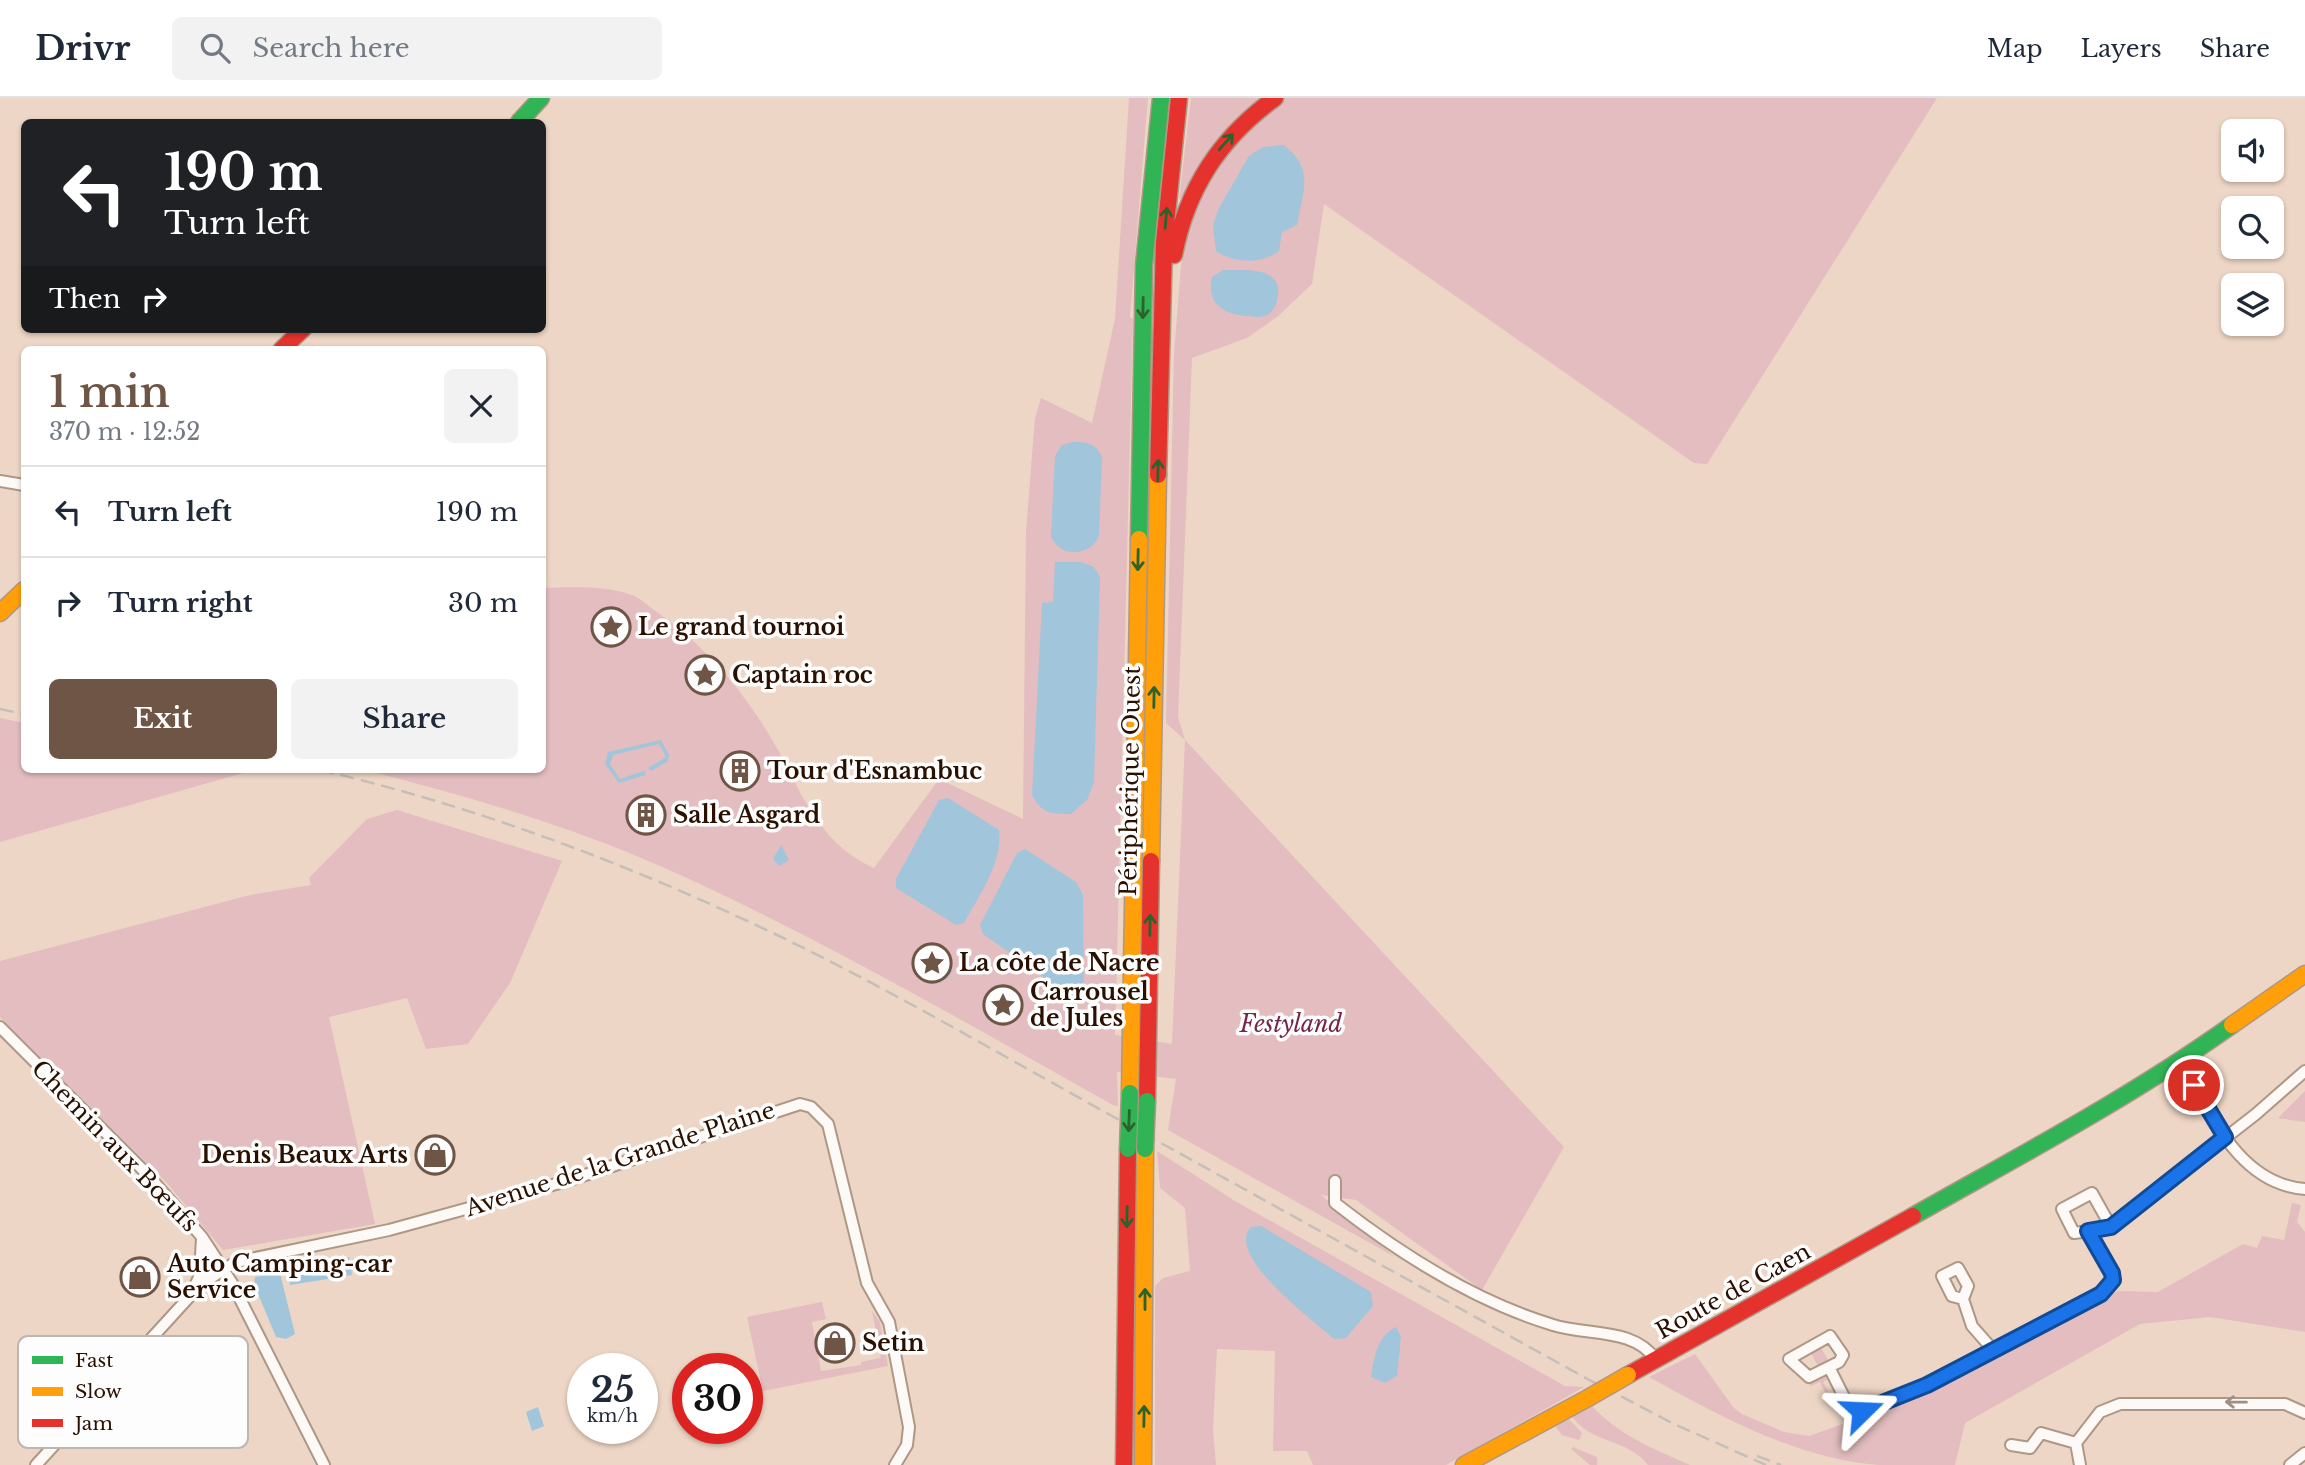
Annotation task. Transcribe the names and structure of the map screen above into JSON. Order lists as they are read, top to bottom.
{
  "streets": {
    "main road": ["Périphérique Ouest", "Route de Caen"],
    "street": ["Chemin aux Bœufs", "Avenue de la Grande Plaine"]
  },
  "crossings": [
    ["Chemin aux Bœufs", "Avenue de la Grande Plaine"]
  ],
  "parks": ["Festyland"],
  "places": {
    "place": [
      "Le grand tournoi",
      "Captain roc",
      "La côte de Nacre",
      "Carrousel de Jules"
    ],
    "building": ["Tour d'Esnambuc", "Salle Asgard"],
    "shop": ["Denis Beaux Arts", "Auto Camping-car Service", "Setin"]
  },
  "legend": ["Fast", "Slow", "Jam"],
  "page": {
    "header": "Drivr",
    "search": "Search here",
    "nav": ["Map", "Layers", "Share"],
    "turn": ["190 m", "Turn left"],
    "then": "Then",
    "heading": ["1 min", "370 m · 12:52"],
    "list": [
      {
        "name": "Turn left",
        "value": "190 m"
      },
      {
        "name": "Turn right",
        "value": "30 m"
      }
    ],
    "buttons": ["Exit", "Share"],
    "speed": "25 km/h",
    "limit": "30"
  }
}
